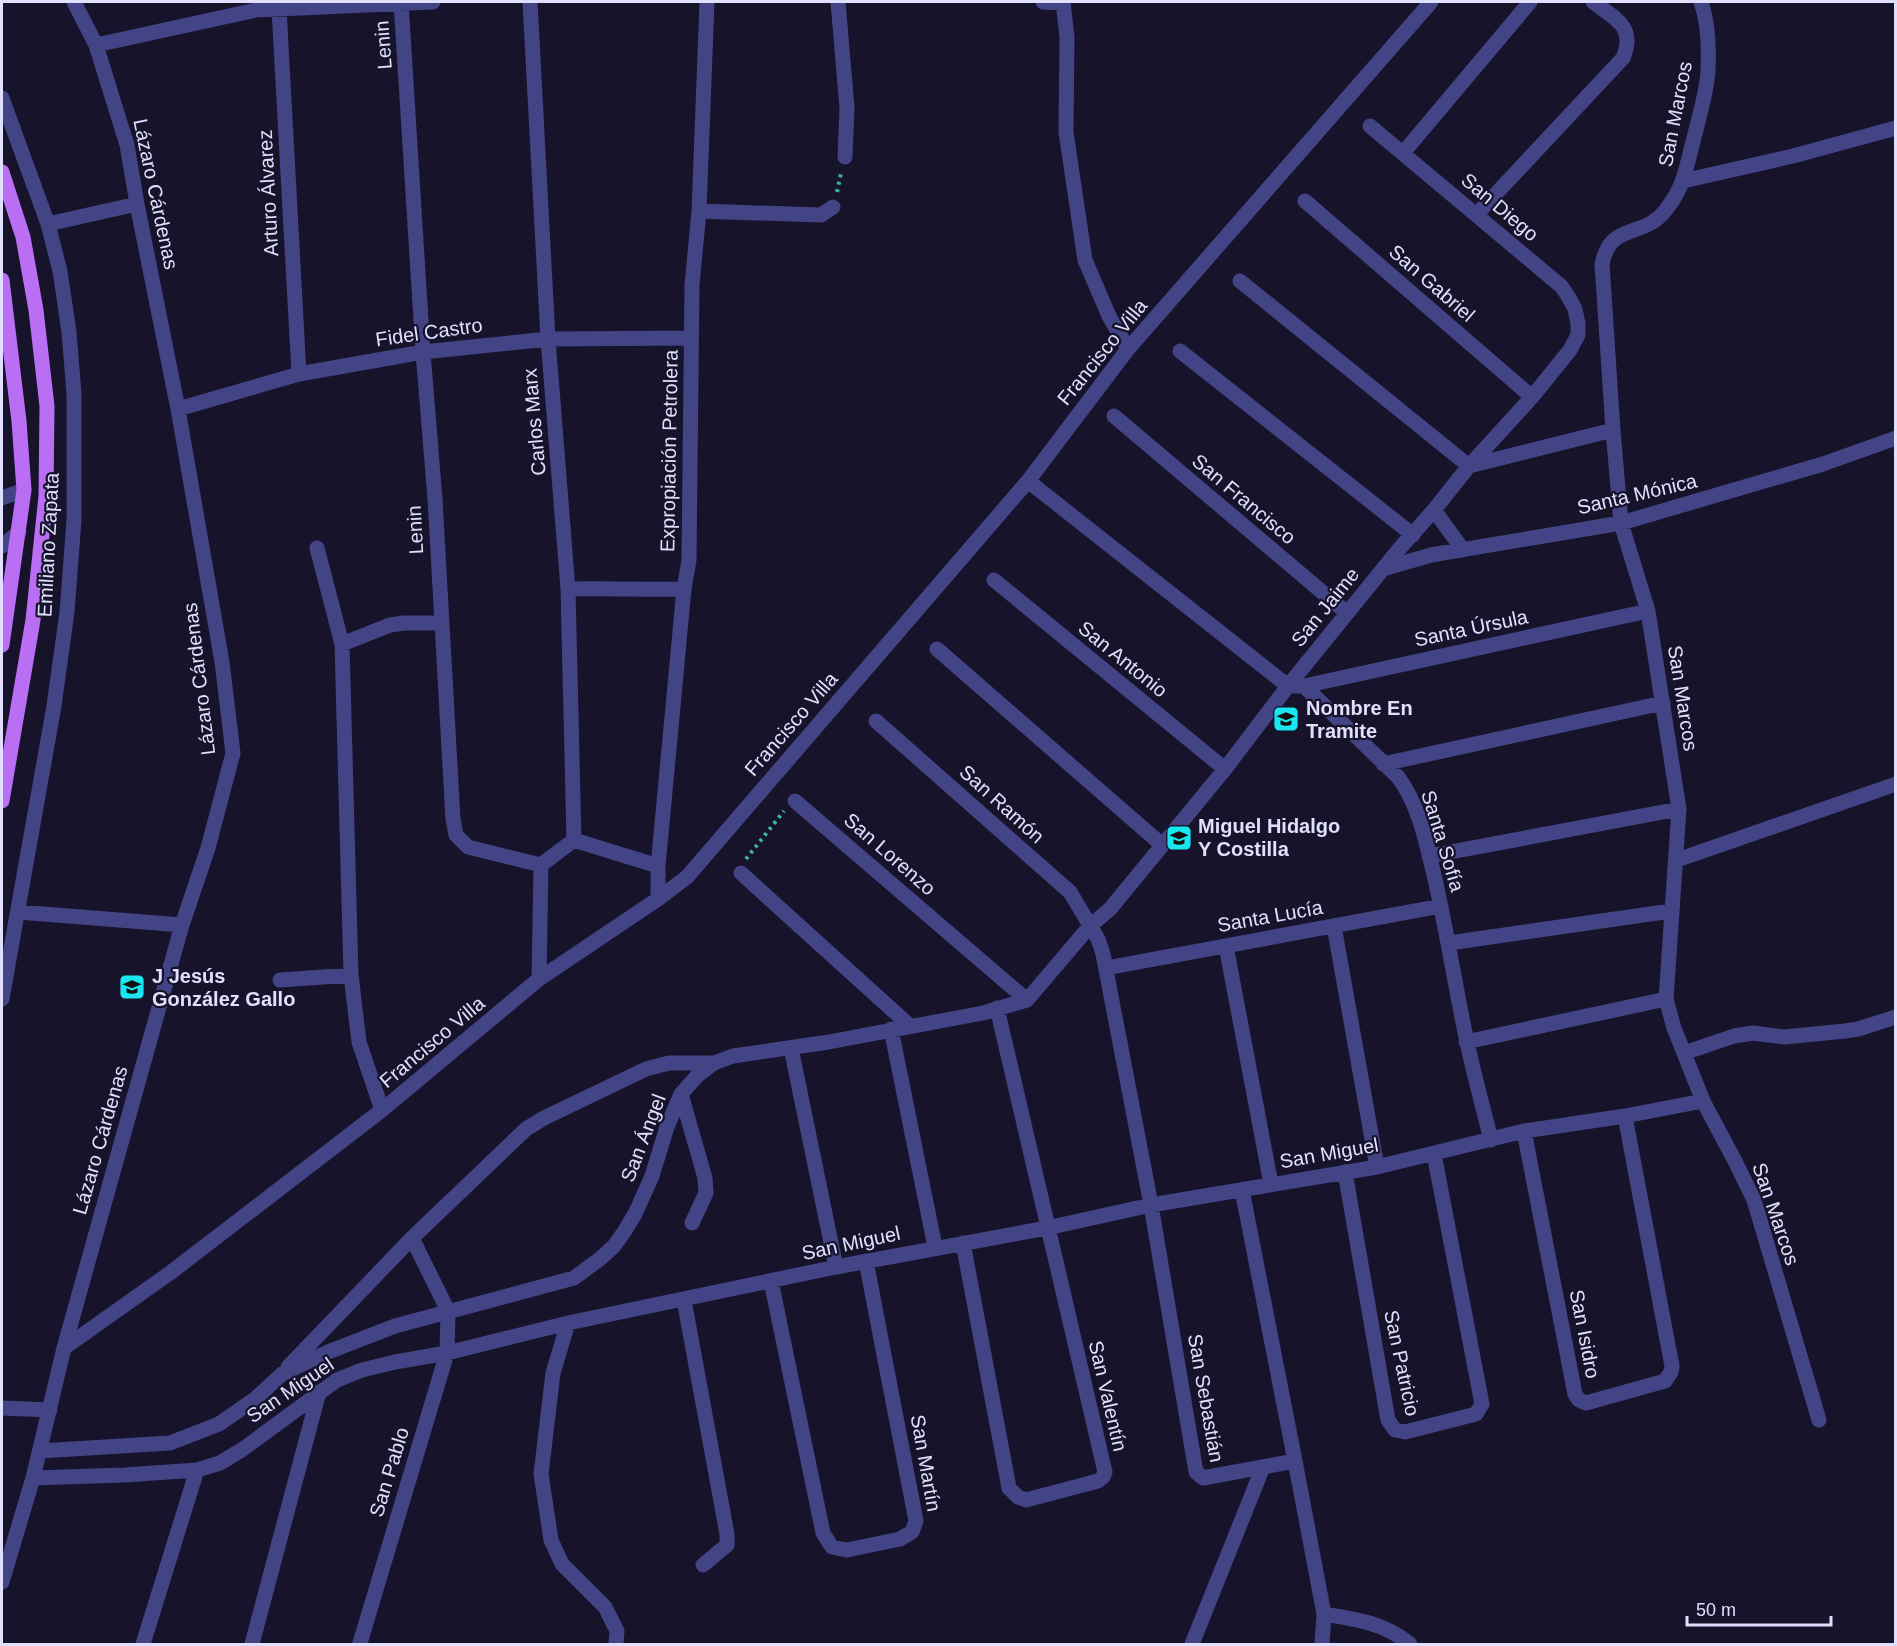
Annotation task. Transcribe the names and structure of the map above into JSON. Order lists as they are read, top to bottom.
{
  "streets": {
    "street": [
      "Lenin",
      "San Marcos",
      "Arturo Álvarez",
      "Lázaro Cárdenas",
      "San Diego",
      "San Gabriel",
      "Fidel Castro",
      "Francisco Villa",
      "Carlos Marx",
      "Expropiación Petrolera",
      "Santa Mónica",
      "San Francisco",
      "Emiliano Zapata",
      "San Jaime",
      "Santa Úrsula",
      "San Antonio",
      "San Ramón",
      "Santa Sofía",
      "San Lorenzo",
      "Santa Lucía",
      "San Ángel",
      "San Miguel",
      "San Isidro",
      "San Patricio",
      "San Valentín",
      "San Sebastián",
      "San Martín",
      "San Pablo"
    ]
  },
  "crossings": [
    ["Lenin", "Fidel Castro"],
    ["San Marcos", "Santa Mónica"],
    ["San Marcos", "Santa Úrsula"],
    ["San Marcos", "San Miguel"],
    ["Arturo Álvarez", "Fidel Castro"],
    ["Lázaro Cárdenas", "Fidel Castro"],
    ["Lázaro Cárdenas", "Francisco Villa"],
    ["Lázaro Cárdenas", "San Ángel"],
    ["Lázaro Cárdenas", "San Miguel"],
    ["San Diego", "San Jaime"],
    ["San Gabriel", "San Jaime"],
    ["Fidel Castro", "Carlos Marx"],
    ["Fidel Castro", "Expropiación Petrolera"],
    ["Francisco Villa", "Expropiación Petrolera"],
    ["Santa Mónica", "San Jaime"],
    ["San Francisco", "San Jaime"],
    ["San Jaime", "San Antonio"],
    ["San Jaime", "San Ramón"],
    ["Santa Úrsula", "Santa Sofía"],
    ["San Ramón", "Santa Lucía"],
    ["San Ramón", "San Miguel"],
    ["San Ramón", "San Sebastián"],
    ["Santa Sofía", "Santa Lucía"],
    ["Santa Sofía", "San Miguel"],
    ["San Lorenzo", "San Ángel"],
    ["San Ángel", "San Pablo"],
    ["San Miguel", "San Isidro"],
    ["San Miguel", "San Patricio"],
    ["San Miguel", "San Valentín"],
    ["San Miguel", "San Sebastián"],
    ["San Miguel", "San Martín"],
    ["San Miguel", "San Pablo"]
  ],
  "places": {
    "school or university": ["Nombre En Tramite", "Miguel Hidalgo Y Costilla", "J Jesús González Gallo"]
  },
  "scale_bar": "50 m"
}
